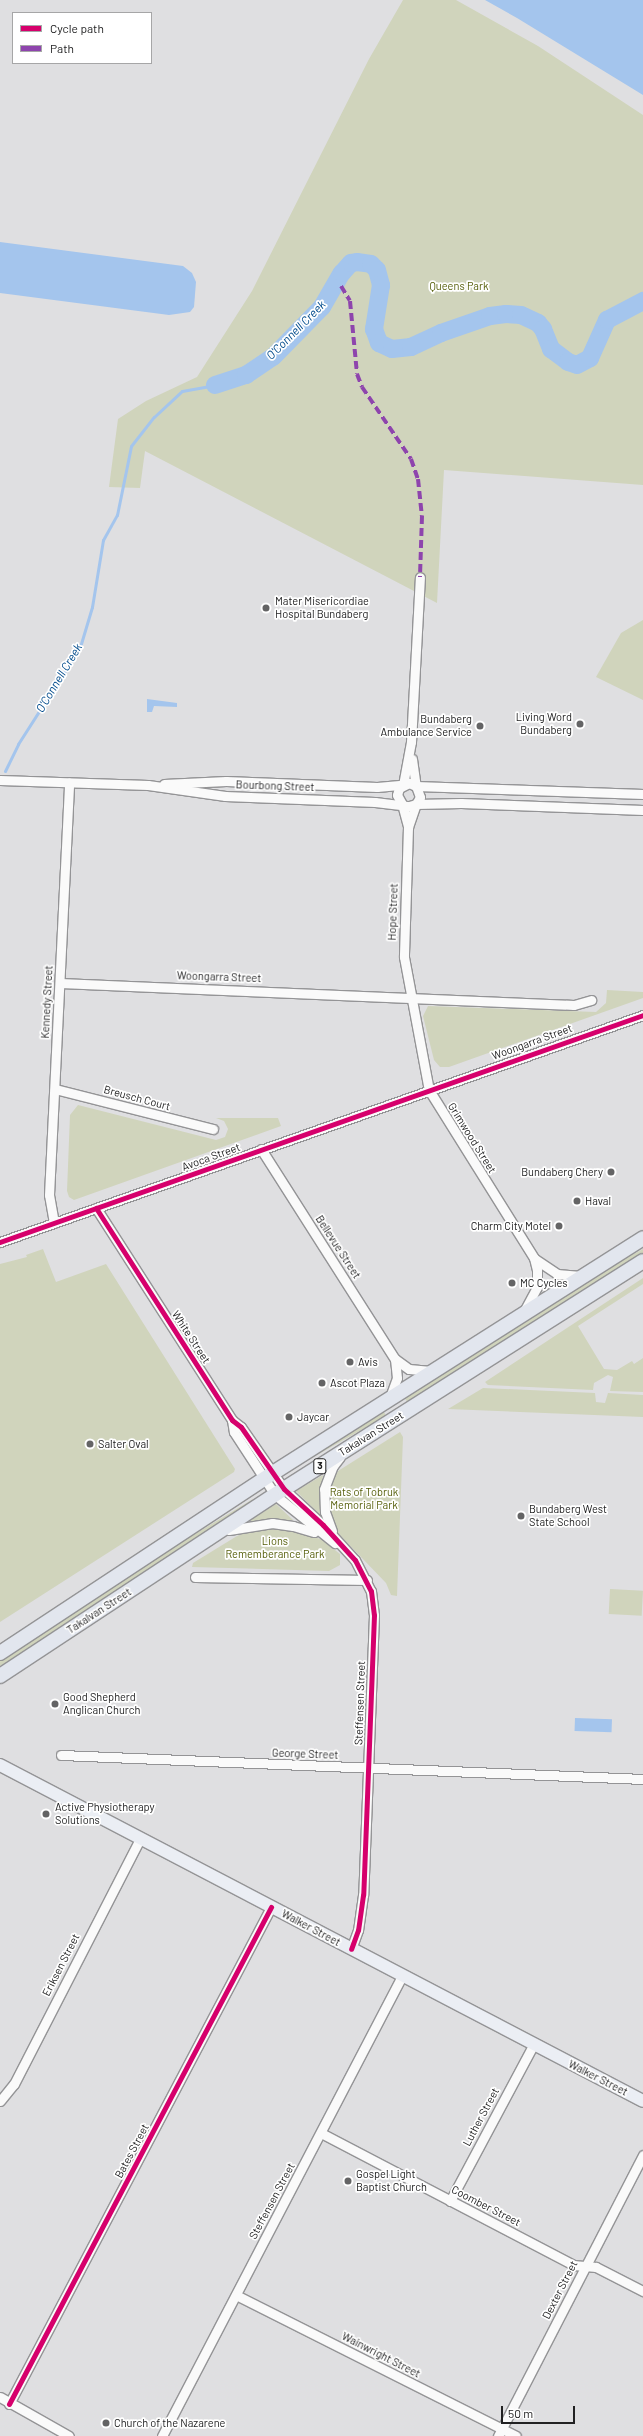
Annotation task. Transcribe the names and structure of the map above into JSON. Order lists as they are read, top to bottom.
{
  "streets": {
    "highway": ["Takalvan Street", "3"],
    "main road": ["Walker Street"],
    "street": [
      "Bourbong Street",
      "Hope Street",
      "Woongarra Street",
      "Kennedy Street",
      "Breusch Court",
      "Grimwood Street",
      "Avoca Street",
      "Bellevue Street",
      "White Street",
      "Steffensen Street",
      "George Street",
      "Eriksen Street",
      "Luther Street",
      "Bates Street",
      "Coomber Street",
      "Dexter Street",
      "Wainwright Street"
    ]
  },
  "crossings": [
    ["Bourbong Street", "Hope Street"],
    ["Bourbong Street", "Kennedy Street"],
    ["Hope Street", "Woongarra Street"],
    ["Hope Street", "Grimwood Street"],
    ["Woongarra Street", "Kennedy Street"],
    ["Woongarra Street", "Grimwood Street"],
    ["Woongarra Street", "Avoca Street"],
    ["Kennedy Street", "Breusch Court"],
    ["Kennedy Street", "Avoca Street"],
    ["Grimwood Street", "Avoca Street"],
    ["Grimwood Street", "Takalvan Street"],
    ["Avoca Street", "Bellevue Street"],
    ["Avoca Street", "White Street"],
    ["Bellevue Street", "Takalvan Street"],
    ["White Street", "Takalvan Street"],
    ["White Street", "Steffensen Street"],
    ["Takalvan Street", "Steffensen Street"],
    ["Steffensen Street", "George Street"],
    ["Steffensen Street", "Walker Street"],
    ["Steffensen Street", "Coomber Street"],
    ["Steffensen Street", "Wainwright Street"],
    ["Walker Street", "Eriksen Street"],
    ["Walker Street", "Luther Street"],
    ["Walker Street", "Bates Street"],
    ["Luther Street", "Coomber Street"],
    ["Coomber Street", "Dexter Street"],
    ["Dexter Street", "Wainwright Street"]
  ],
  "water": ["O'Connell Creek"],
  "parks": ["Queens Park", "Rats of Tobruk Memorial Park", "Lions Rememberance Park"],
  "places": [
    "Mater Misericordiae Hospital Bundaberg",
    "Living Word Bundaberg",
    "Bundaberg Ambulance Service",
    "Bundaberg Chery",
    "Haval",
    "Charm City Motel",
    "MC Cycles",
    "Avis",
    "Ascot Plaza",
    "Jaycar",
    "Salter Oval",
    "Bundaberg West State School",
    "Good Shepherd Anglican Church",
    "Active Physiotherapy Solutions",
    "Gospel Light Baptist Church",
    "Church of the Nazarene"
  ],
  "legend": ["Cycle path", "Path"],
  "scale_bar": "50 m"
}
